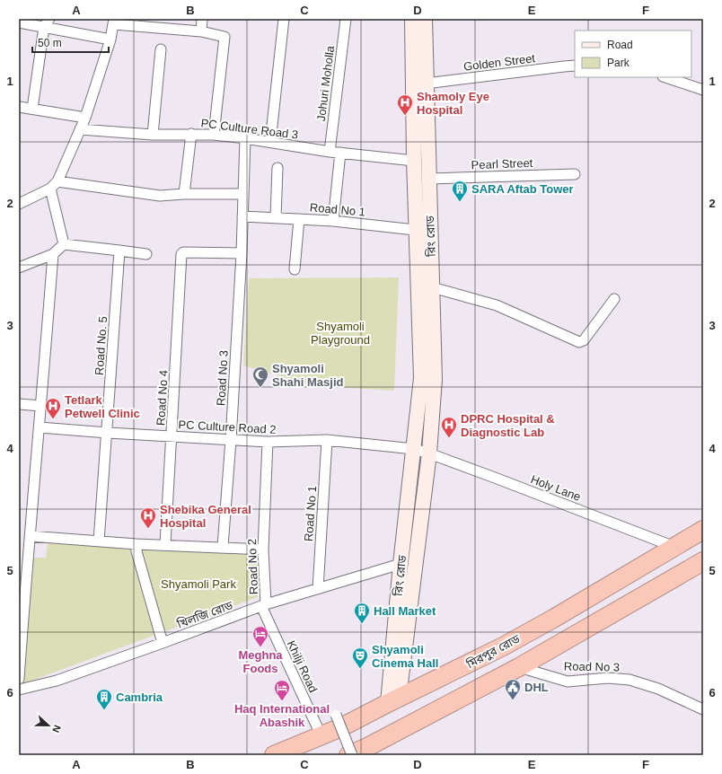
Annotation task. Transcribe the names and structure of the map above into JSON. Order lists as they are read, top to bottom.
{
  "streets": {
    "highway": ["মিরপুর রোড"],
    "main road": ["রিং রোড"],
    "street": [
      "Golden Street",
      "Johuri Moholla",
      "PC Culture Road 3",
      "Pearl Street",
      "Road No 1",
      "Road No. 5",
      "Road No 3",
      "Road No 4",
      "PC Culture Road 2",
      "Holy Lane",
      "Road No 2",
      "খিলজি রোড",
      "Khilji Road"
    ]
  },
  "crossings": [
    ["Golden Street", "রিং রোড"],
    ["Johuri Moholla", "PC Culture Road 3"],
    ["PC Culture Road 3", "রিং রোড"],
    ["PC Culture Road 3", "Road No 3"],
    ["Pearl Street", "রিং রোড"],
    ["Road No 1", "রিং রোড"],
    ["Road No 1", "Road No 3"],
    ["Road No 1", "PC Culture Road 2"],
    ["Road No 1", "খিলজি রোড"],
    ["রিং রোড", "PC Culture Road 2"],
    ["রিং রোড", "Holy Lane"],
    ["রিং রোড", "খিলজি রোড"],
    ["রিং রোড", "মিরপুর রোড"],
    ["Road No. 5", "PC Culture Road 2"],
    ["Road No 3", "Road No 4"],
    ["Road No 3", "PC Culture Road 2"],
    ["Road No 4", "PC Culture Road 2"],
    ["PC Culture Road 2", "Road No 2"],
    ["Holy Lane", "মিরপুর রোড"],
    ["Road No 2", "খিলজি রোড"],
    ["Road No 2", "Khilji Road"],
    ["খিলজি রোড", "Khilji Road"],
    ["মিরপুর রোড", "Khilji Road"]
  ],
  "parks": ["Shyamoli Playground", "Shyamoli Park"],
  "places": {
    "hospital": [
      "Shamoly Eye Hospital",
      "Tetlark Petwell Clinic",
      "DPRC Hospital & Diagnostic Lab",
      "Shebika General Hospital"
    ],
    "building": ["SARA Aftab Tower", "Hall Market", "Cambria"],
    "mosque": ["Shyamoli Shahi Masjid"],
    "hotel": ["Meghna Foods", "Haq International Abashik"],
    "theatre": ["Shyamoli Cinema Hall"],
    "public building": ["DHL"]
  },
  "legend": ["Road", "Park"],
  "scale_bar": "50 m",
  "north": "right",
  "grid": {
    "columns": [
      "A",
      "B",
      "C",
      "D",
      "E",
      "F"
    ],
    "rows": [
      "1",
      "2",
      "3",
      "4",
      "5",
      "6"
    ]
  }
}
